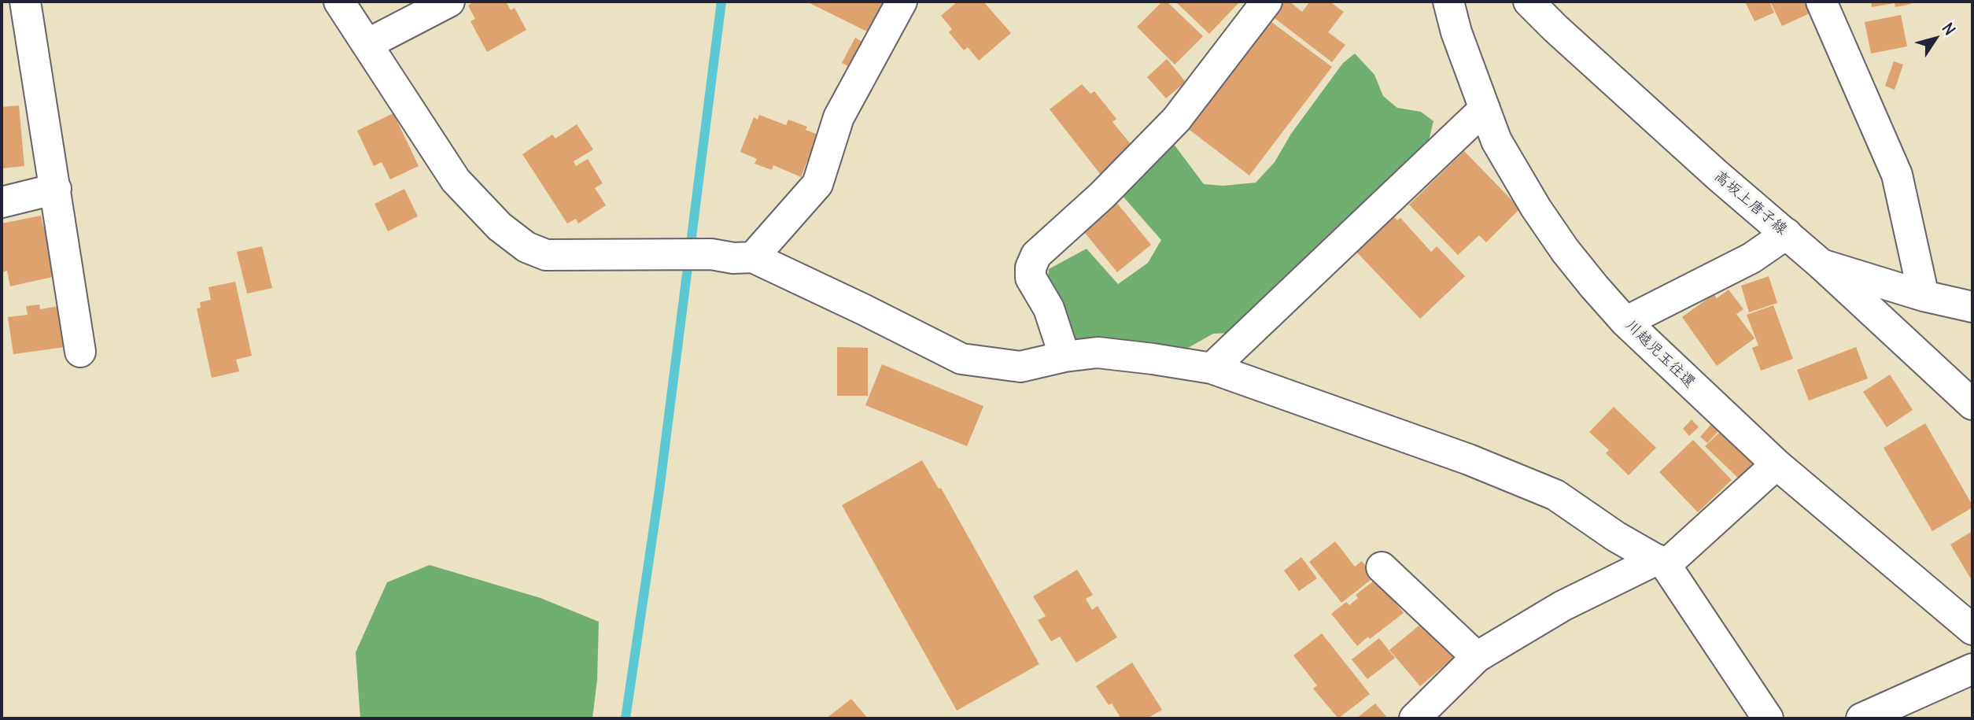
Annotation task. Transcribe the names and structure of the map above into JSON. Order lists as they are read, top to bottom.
{
  "streets": {
    "street": ["高坂上唐子線", "川越児玉往還"]
  },
  "north": "top right"
}
